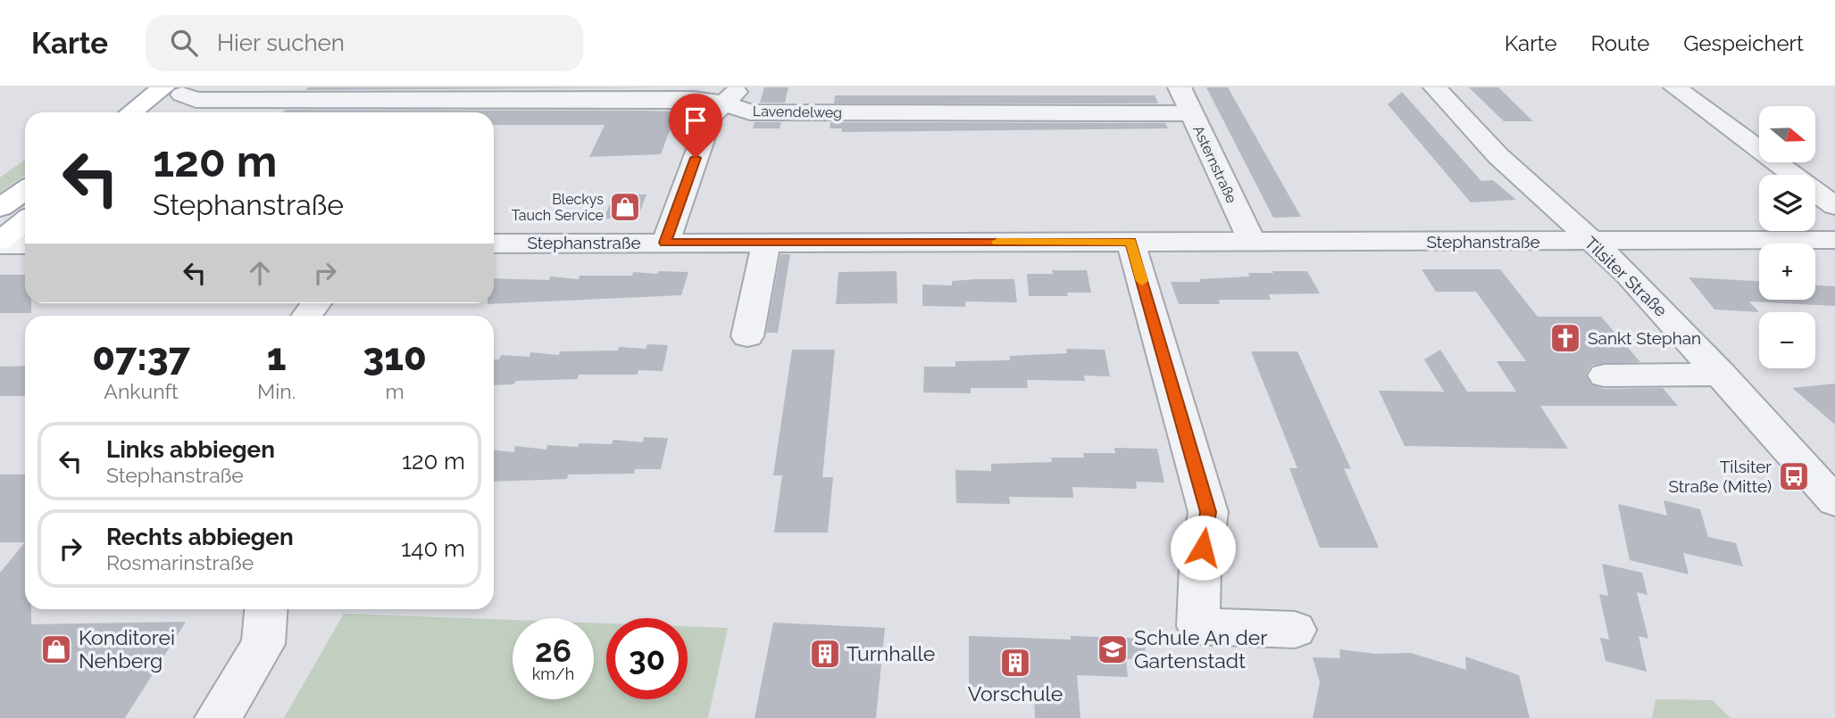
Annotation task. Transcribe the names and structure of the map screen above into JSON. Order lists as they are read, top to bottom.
{
  "streets": {
    "street": [
      "Lavendelweg",
      "Asternstraße",
      "Stephanstraße",
      "Tilsiter Straße"
    ]
  },
  "crossings": [
    ["Lavendelweg", "Asternstraße"],
    ["Asternstraße", "Stephanstraße"],
    ["Stephanstraße", "Tilsiter Straße"]
  ],
  "places": {
    "shop": ["Bleckys Tauch Service", "Konditorei Nehberg"],
    "church": ["Sankt Stephan"],
    "bus stop": ["Tilsiter Straße (Mitte)"],
    "school or university": ["Schule An der Gartenstadt"],
    "building": ["Turnhalle", "Vorschule"]
  },
  "north": "right",
  "page": {
    "header": "Karte",
    "search": "Hier suchen",
    "nav": ["Karte", "Route", "Gespeichert"],
    "map_buttons": ["+", "−"],
    "turn": ["120 m", "Stephanstraße"],
    "eta": [
      "07:37",
      "Ankunft",
      "1",
      "Min.",
      "310",
      "m"
    ],
    "list": [
      {
        "name": "Links abbiegen",
        "note": "Stephanstraße",
        "value": "120 m"
      },
      {
        "name": "Rechts abbiegen",
        "note": "Rosmarinstraße",
        "value": "140 m"
      }
    ],
    "speed": "26 km/h",
    "limit": "30"
  }
}
